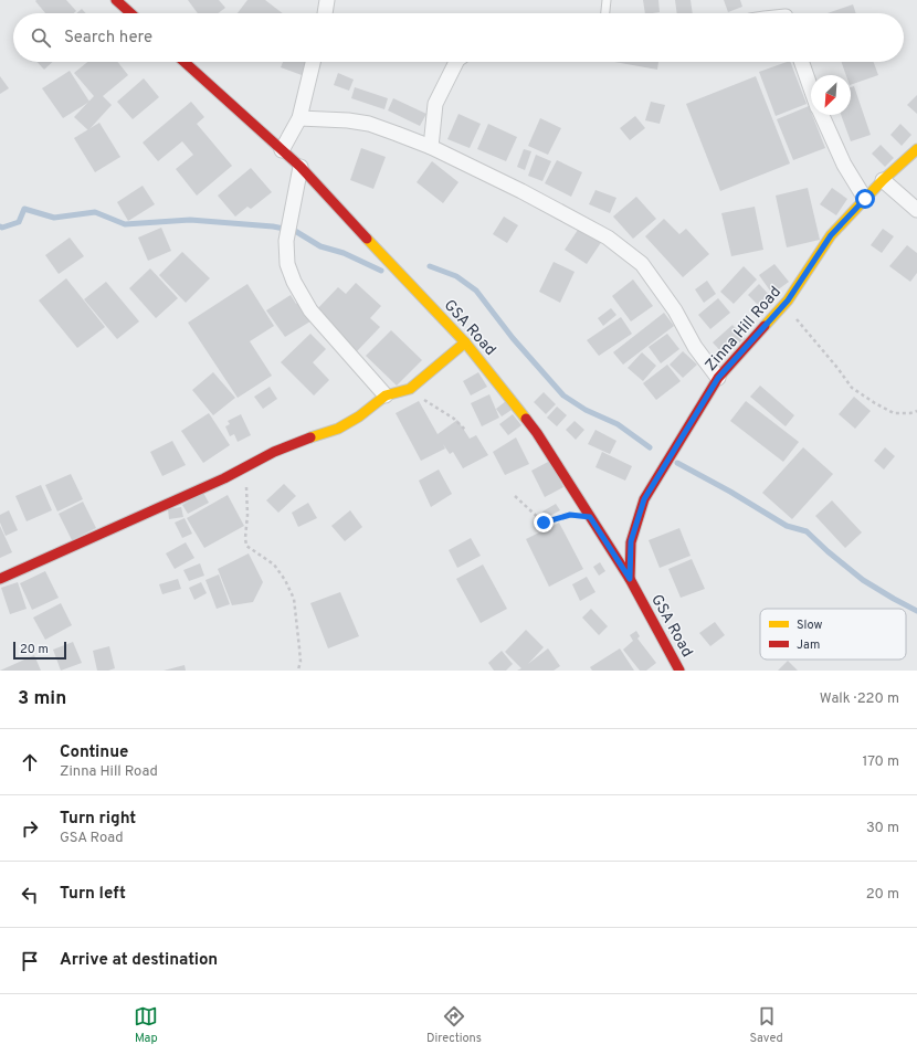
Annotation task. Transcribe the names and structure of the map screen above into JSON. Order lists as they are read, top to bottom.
{
  "streets": {
    "street": ["GSA Road", "Zinna Hill Road"]
  },
  "crossings": [
    ["GSA Road", "Zinna Hill Road"]
  ],
  "legend": ["Slow", "Jam"],
  "scale_bar": "20 m",
  "north": "bottom left",
  "page": {
    "search": "Search here",
    "scale": "20 m",
    "heading": ["3 min", "Walk · 220 m"],
    "list": [
      ["Continue", "Zinna Hill Road", "170 m"],
      ["Turn right", "GSA Road", "30 m"],
      ["Turn left", "20 m"],
      "Arrive at destination"
    ],
    "nav": ["Map", "Directions", "Saved"]
  }
}
